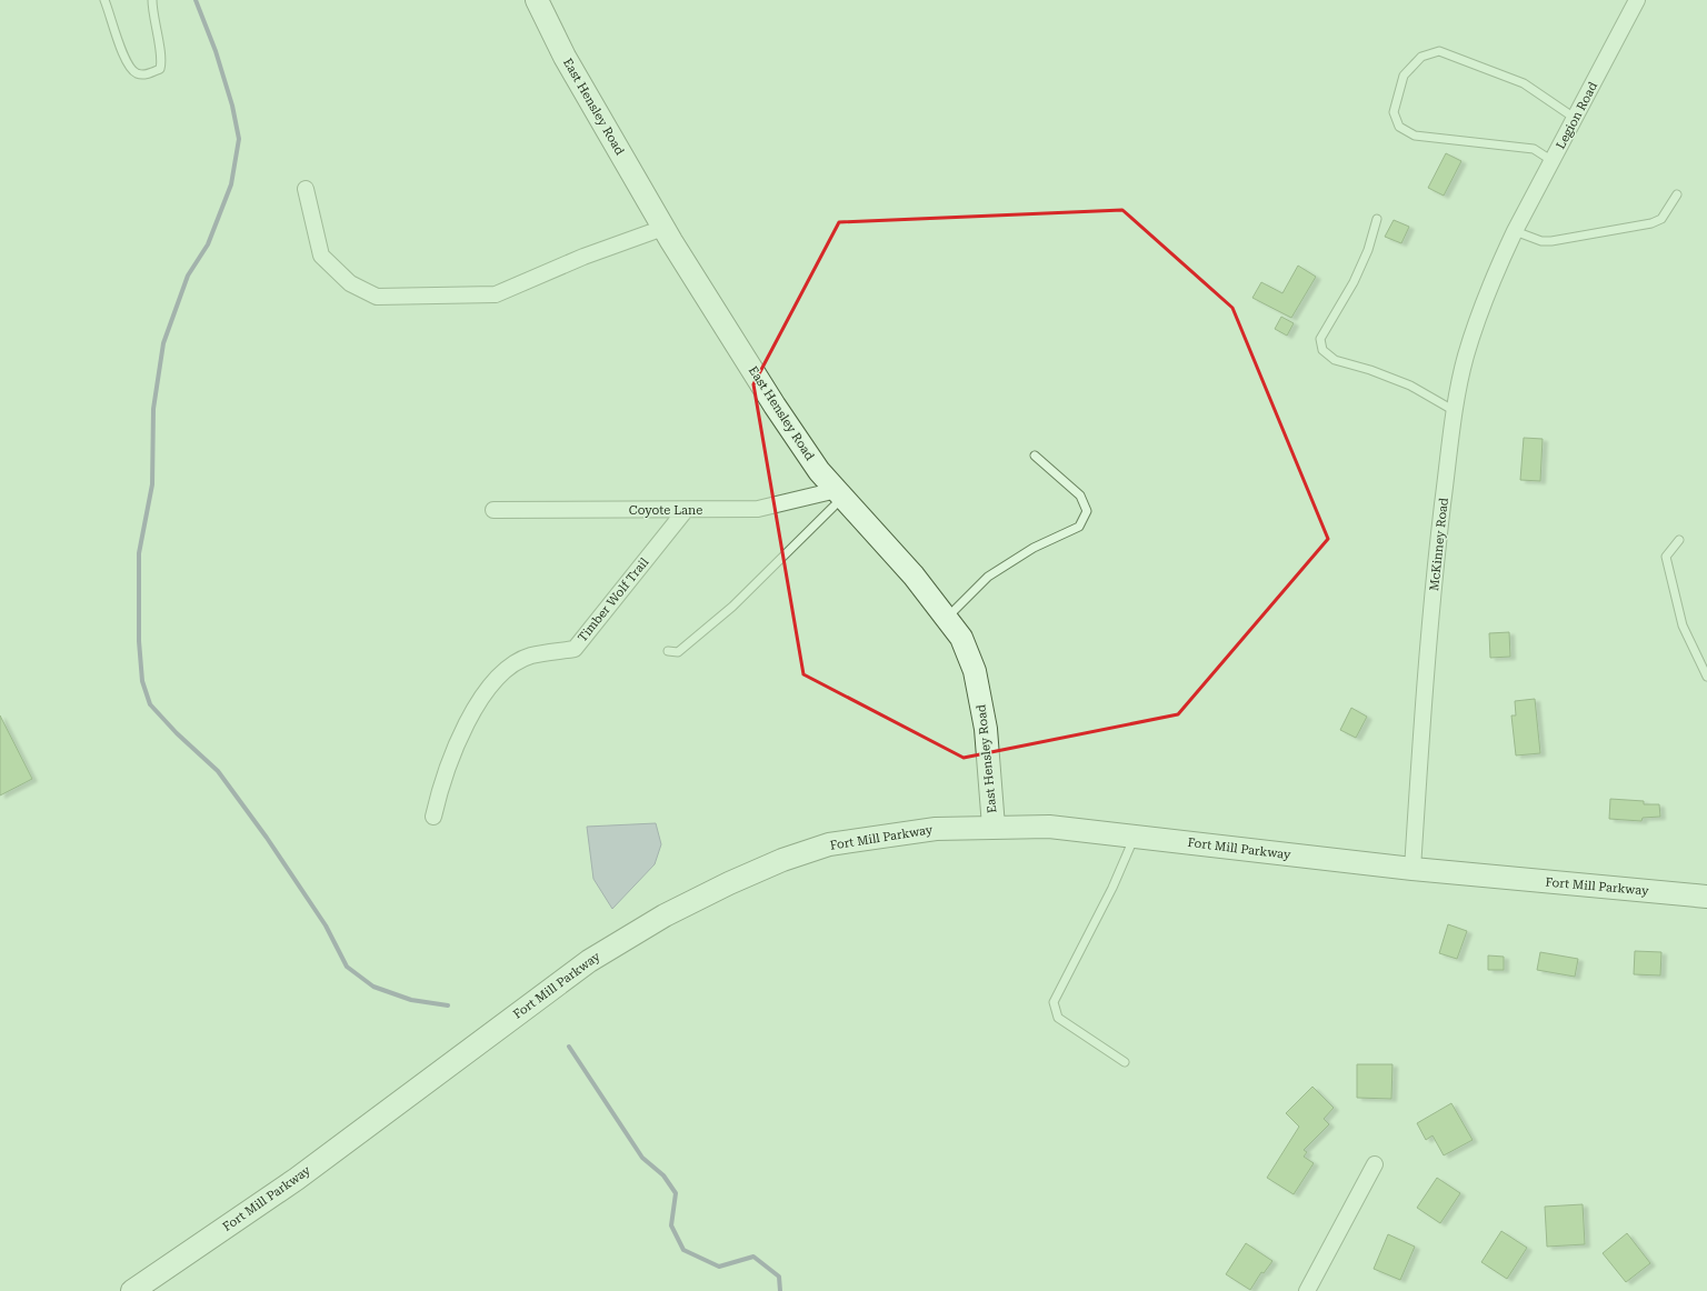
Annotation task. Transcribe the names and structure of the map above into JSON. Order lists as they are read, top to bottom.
{
  "streets": {
    "main road": ["East Hensley Road", "Fort Mill Parkway"],
    "street": [
      "Legion Road",
      "Coyote Lane",
      "McKinney Road",
      "Timber Wolf Trail"
    ]
  },
  "crossings": [
    ["East Hensley Road", "Coyote Lane"],
    ["East Hensley Road", "Fort Mill Parkway"],
    ["Legion Road", "McKinney Road"],
    ["Coyote Lane", "Timber Wolf Trail"],
    ["McKinney Road", "Fort Mill Parkway"]
  ]
}
